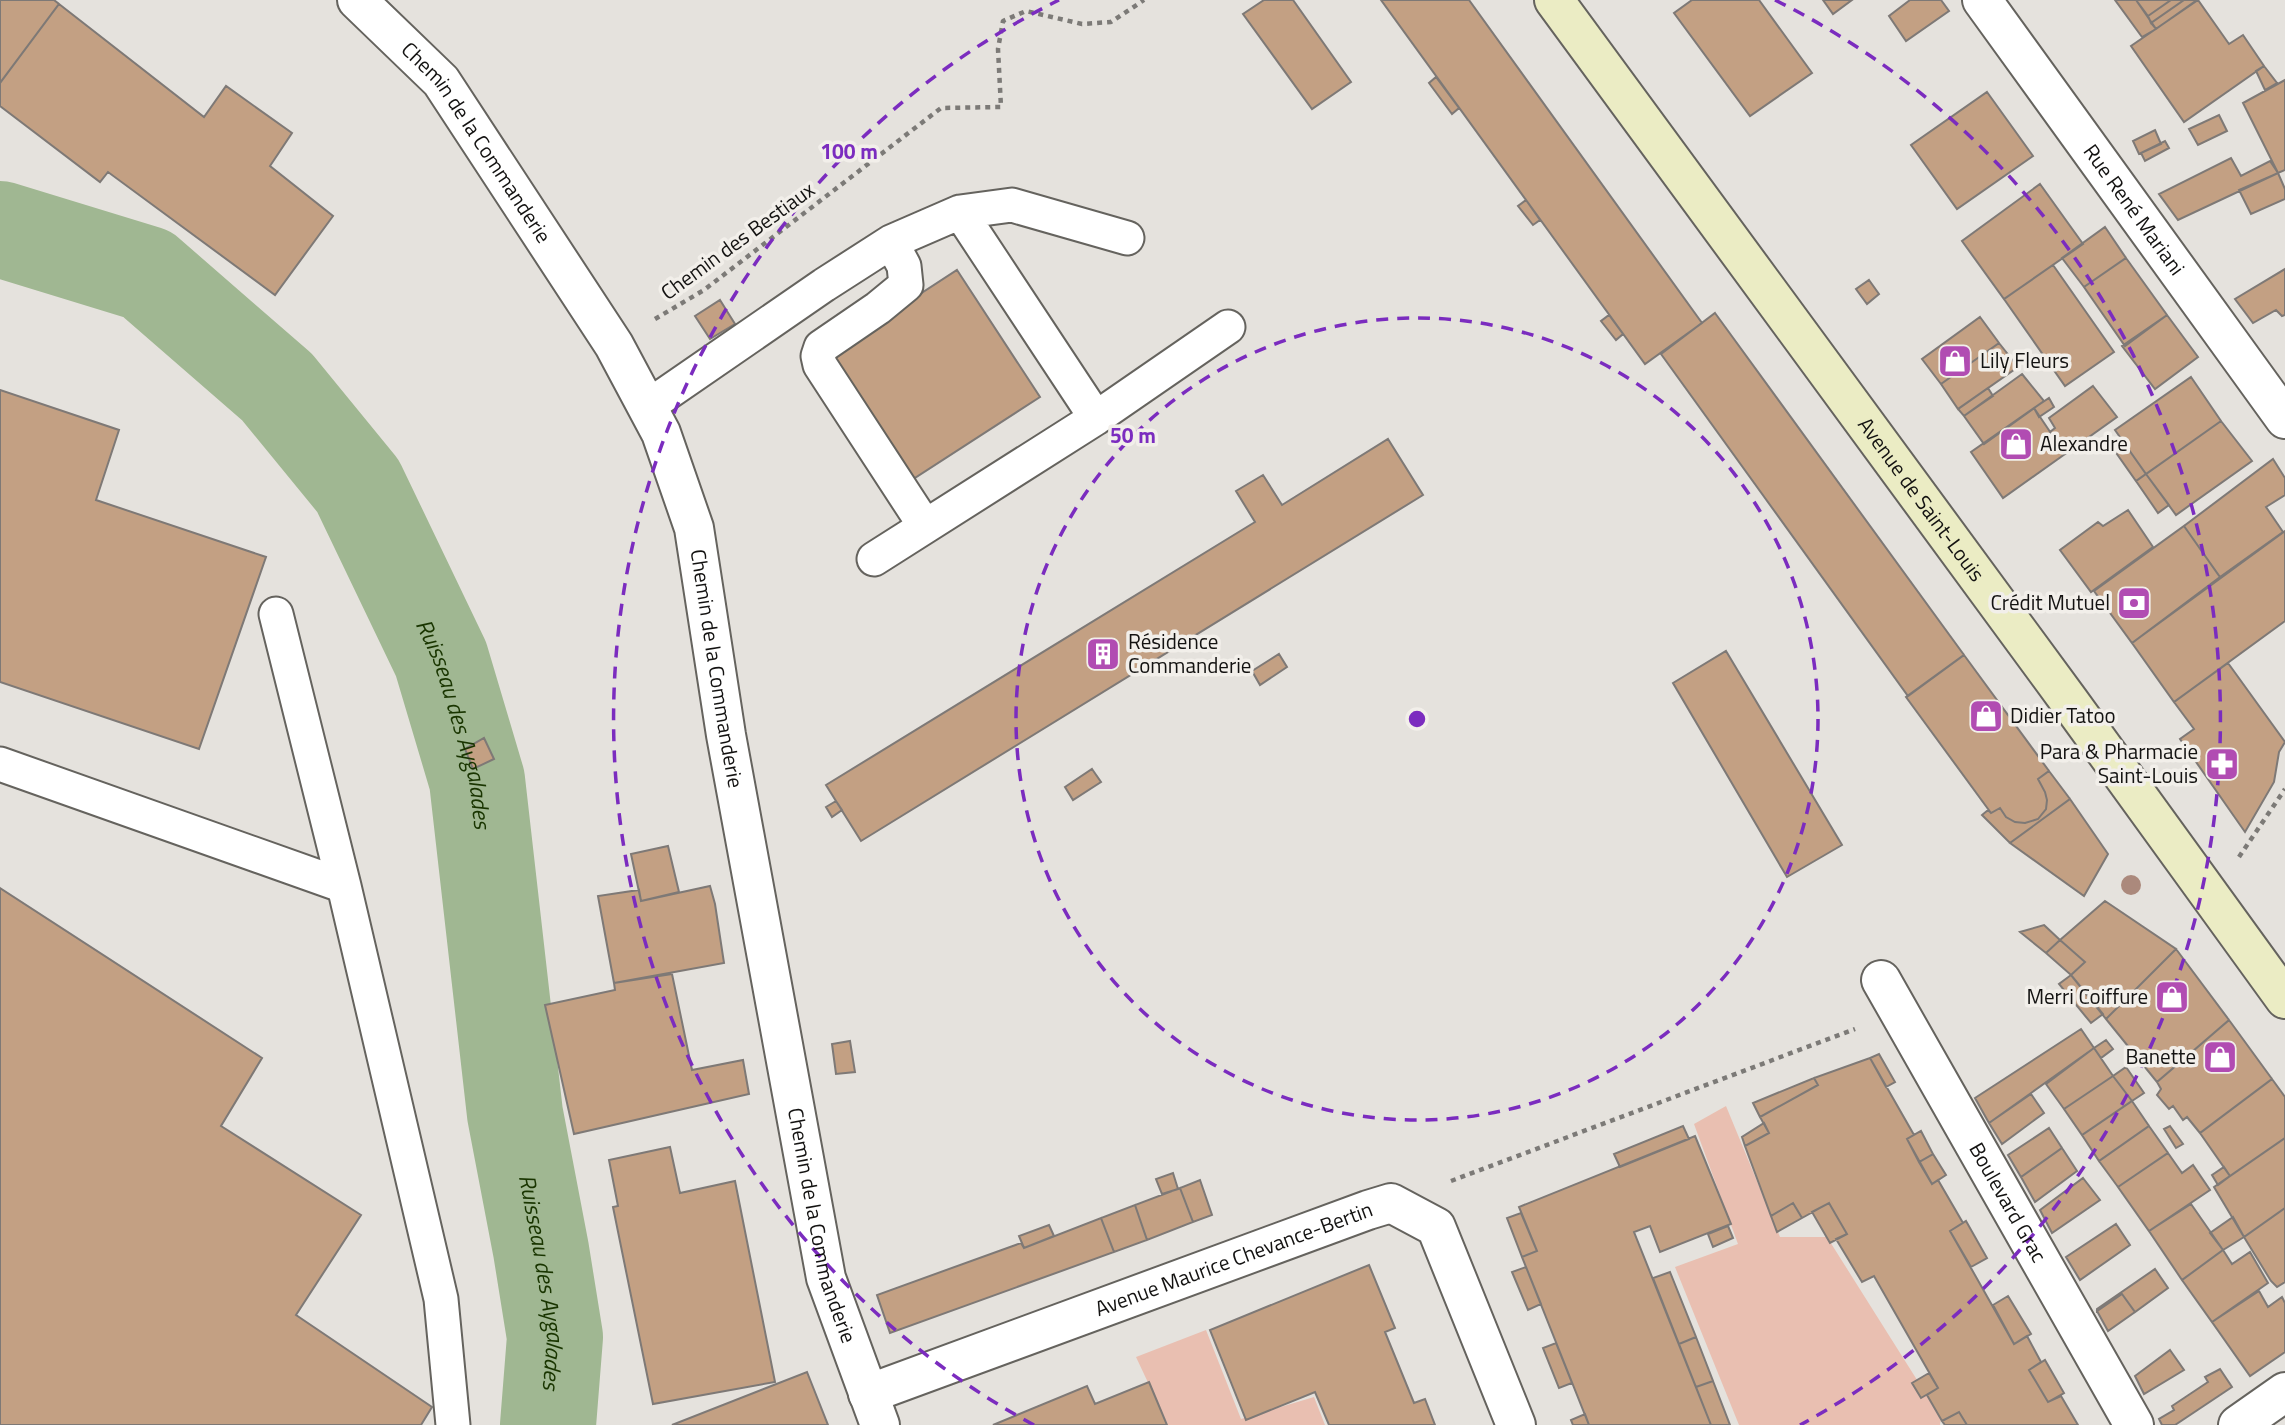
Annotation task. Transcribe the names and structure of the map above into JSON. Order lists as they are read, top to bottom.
{
  "streets": {
    "street": [
      "Chemin de la Commanderie",
      "Rue René Mariani",
      "Avenue de Saint-Louis",
      "Boulevard Grac",
      "Avenue Maurice Chevance-Bertin"
    ],
    "path": ["Chemin des Bestiaux"]
  },
  "crossings": [
    ["Chemin de la Commanderie", "Chemin des Bestiaux"],
    ["Chemin de la Commanderie", "Avenue Maurice Chevance-Bertin"]
  ],
  "water": ["Ruisseau des Aygalades"],
  "places": {
    "shop": [
      "Lily Fleurs",
      "Alexandre",
      "Didier Tatoo",
      "Merri Coiffure",
      "Banette"
    ],
    "bank": ["Crédit Mutuel"],
    "building": ["Résidence Commanderie"],
    "pharmacy": ["Para & Pharmacie Saint-Louis"]
  },
  "rings": ["100 m", "50 m"]
}
